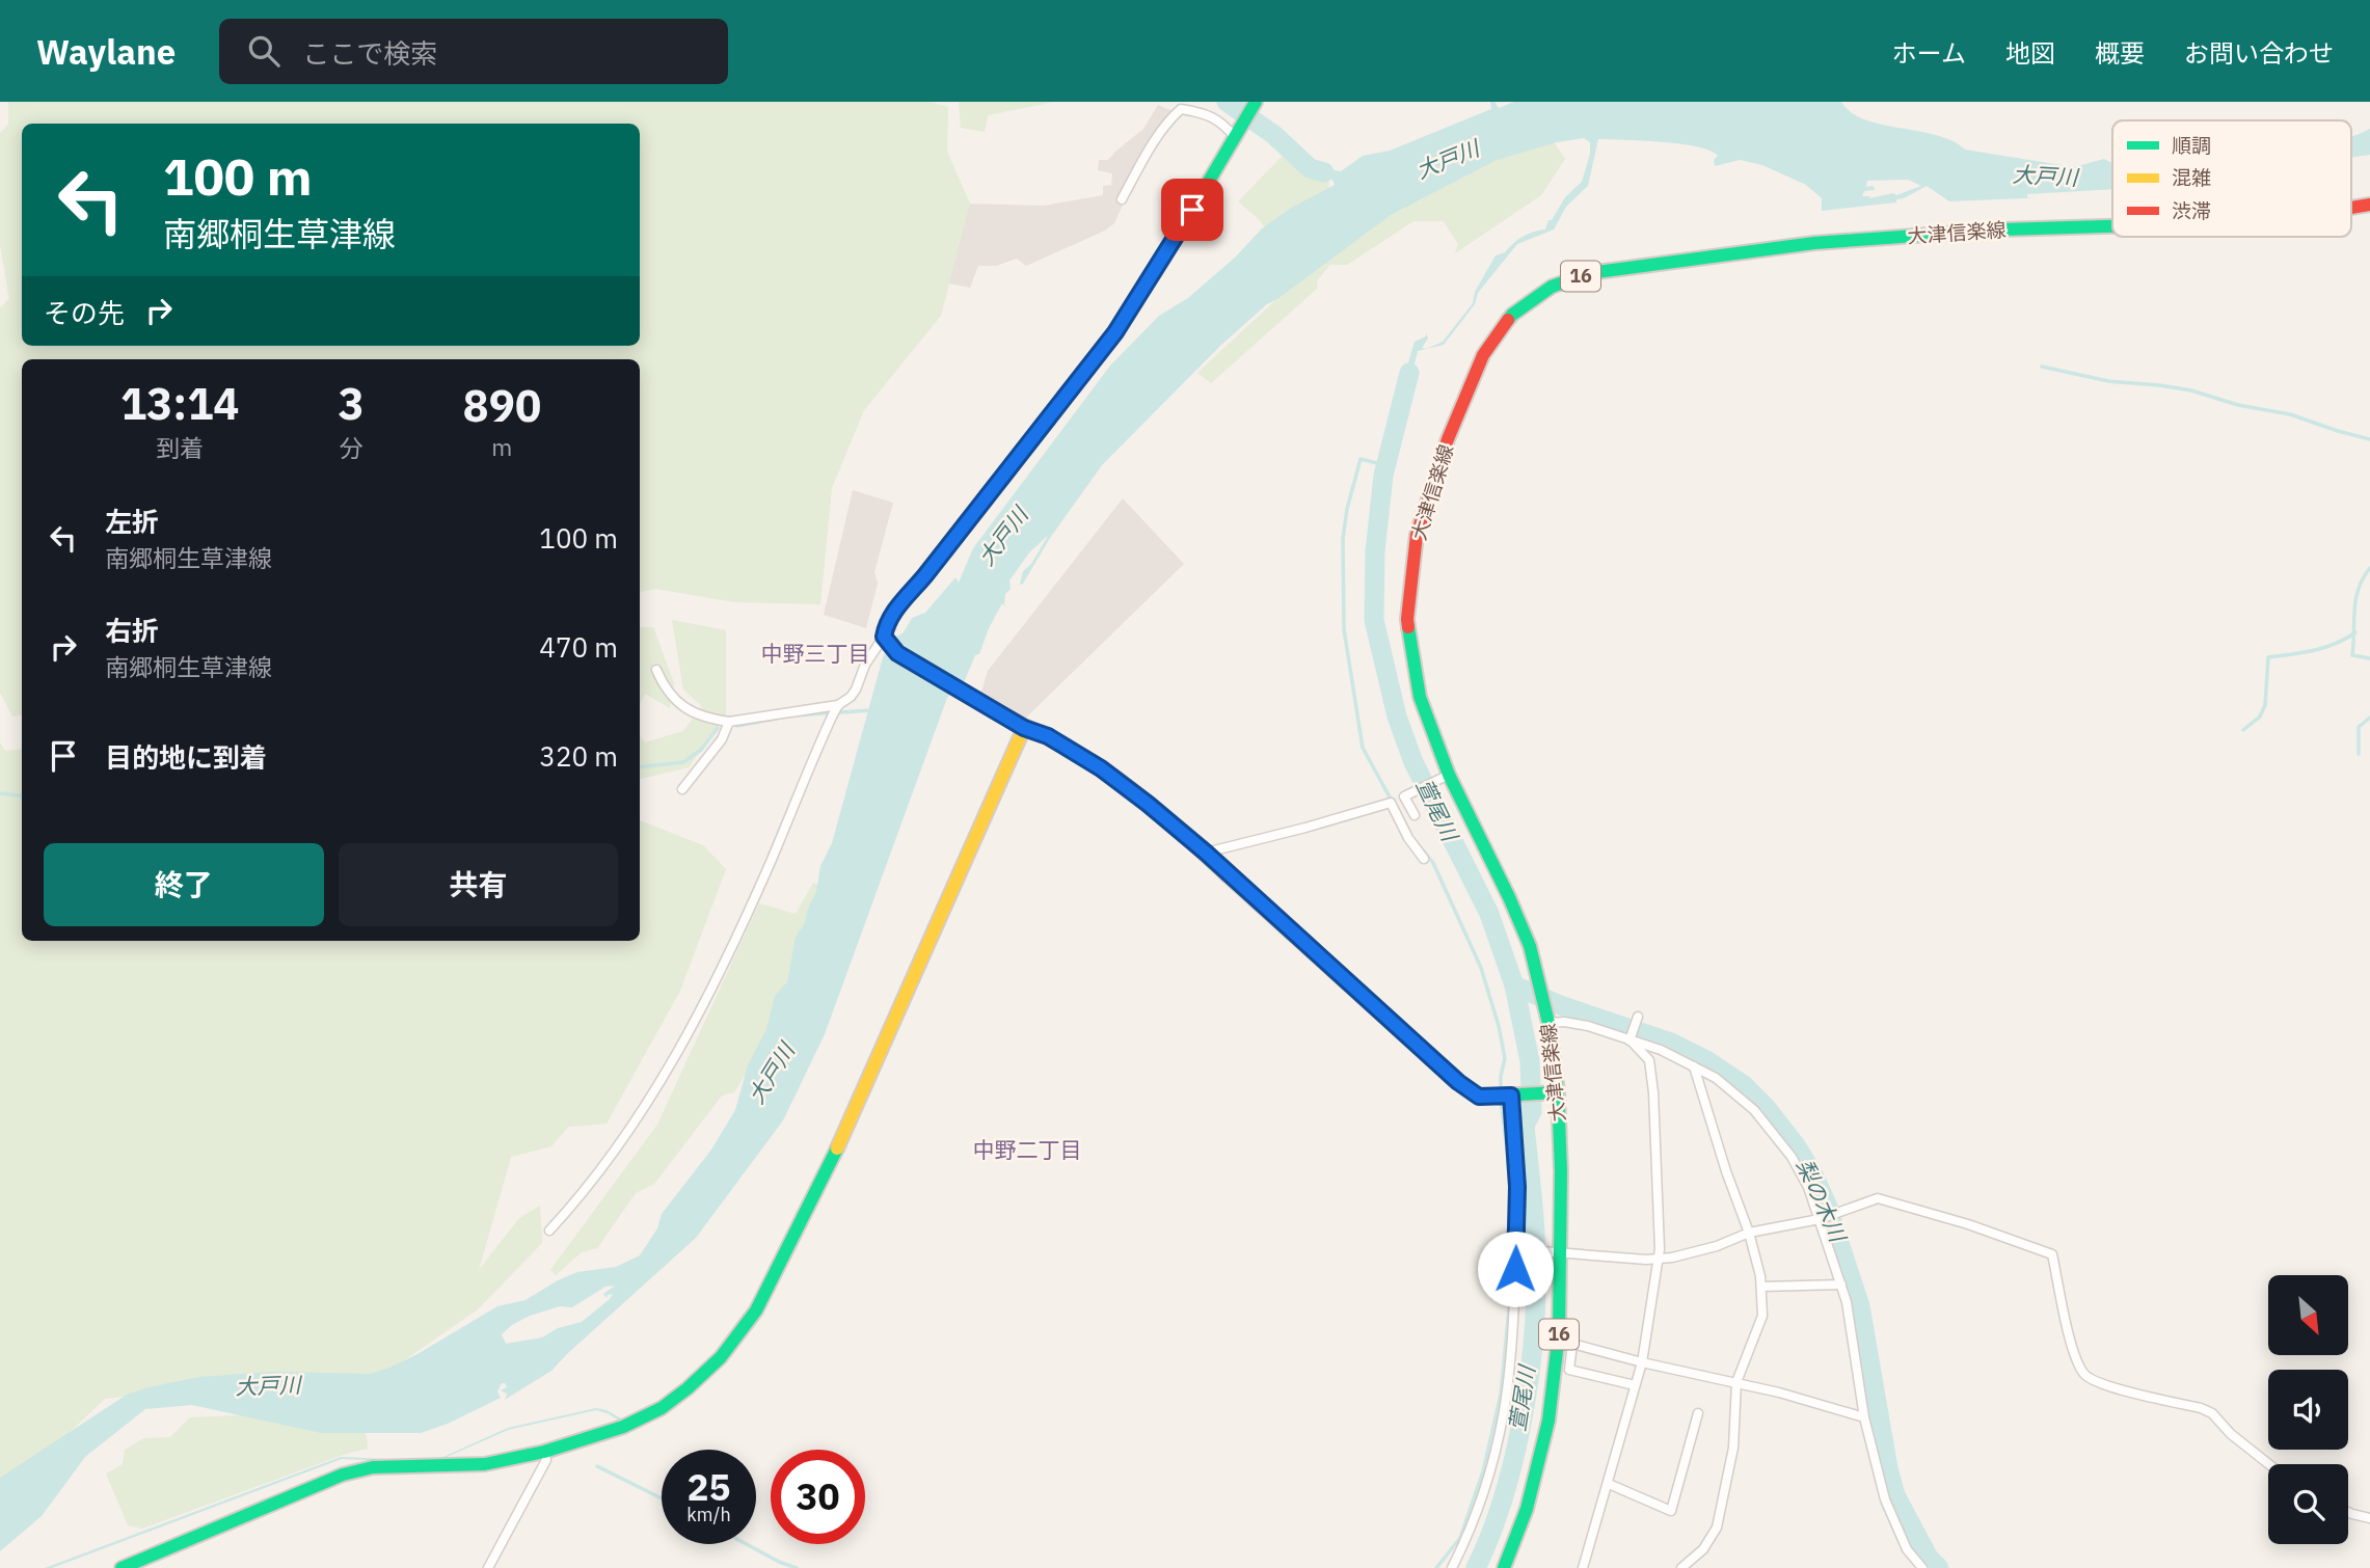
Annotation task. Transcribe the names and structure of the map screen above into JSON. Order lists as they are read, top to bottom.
{
  "streets": {
    "main road": ["大津信楽線", "16"]
  },
  "districts": ["中野三丁目", "中野二丁目"],
  "water": ["大戸川", "萱尾川", "梨の木川"],
  "legend": ["順調", "混雑", "渋滞"],
  "north": "bottom right",
  "page": {
    "header": "Waylane",
    "search": "ここで検索",
    "nav": [
      "ホーム",
      "地図",
      "概要",
      "お問い合わせ"
    ],
    "turn": ["100 m", "南郷桐生草津線"],
    "then": "その先",
    "eta": [
      "13:14",
      "到着",
      "3",
      "分",
      "890",
      "m"
    ],
    "list": [
      {
        "name": "左折",
        "note": "南郷桐生草津線",
        "value": "100 m"
      },
      {
        "name": "右折",
        "note": "南郷桐生草津線",
        "value": "470 m"
      },
      {
        "name": "目的地に到着",
        "value": "320 m"
      }
    ],
    "buttons": ["終了", "共有"],
    "speed": "25 km/h",
    "limit": "30"
  }
}
